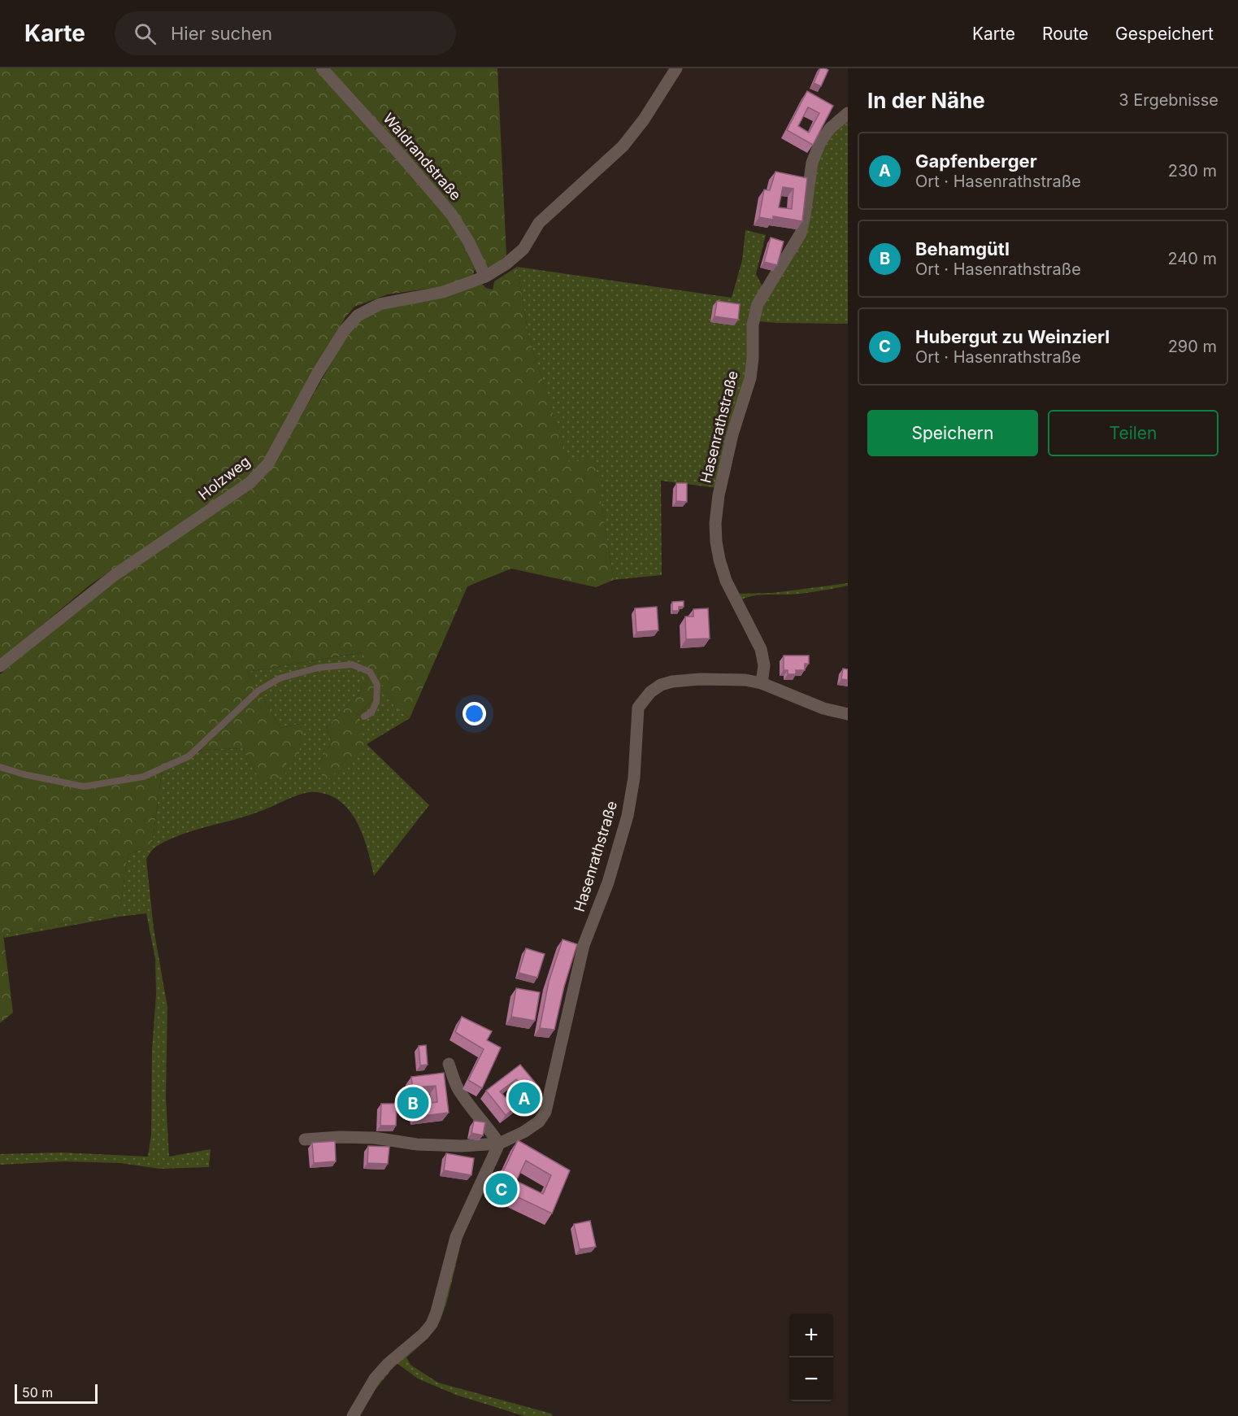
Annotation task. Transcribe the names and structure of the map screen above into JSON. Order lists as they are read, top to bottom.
{
  "streets": {
    "street": ["Waldrandstraße", "Hasenrathstraße", "Holzweg"]
  },
  "crossings": [
    ["Waldrandstraße", "Holzweg"]
  ],
  "scale_bar": "50 m",
  "page": {
    "header": "Karte",
    "search": "Hier suchen",
    "nav": ["Karte", "Route", "Gespeichert"],
    "heading": ["In der Nähe", "3 Ergebnisse"],
    "list": [
      {
        "mark": "A",
        "name": "Gapfenberger",
        "note": "Ort · Hasenrathstraße",
        "value": "230 m"
      },
      {
        "mark": "B",
        "name": "Behamgütl",
        "note": "Ort · Hasenrathstraße",
        "value": "240 m"
      },
      {
        "mark": "C",
        "name": "Hubergut zu Weinzierl",
        "note": "Ort · Hasenrathstraße",
        "value": "290 m"
      }
    ],
    "buttons": ["Speichern", "Teilen"],
    "pins": ["A", "B", "C"],
    "map_buttons": ["+", "−"],
    "scale": "50 m"
  }
}
